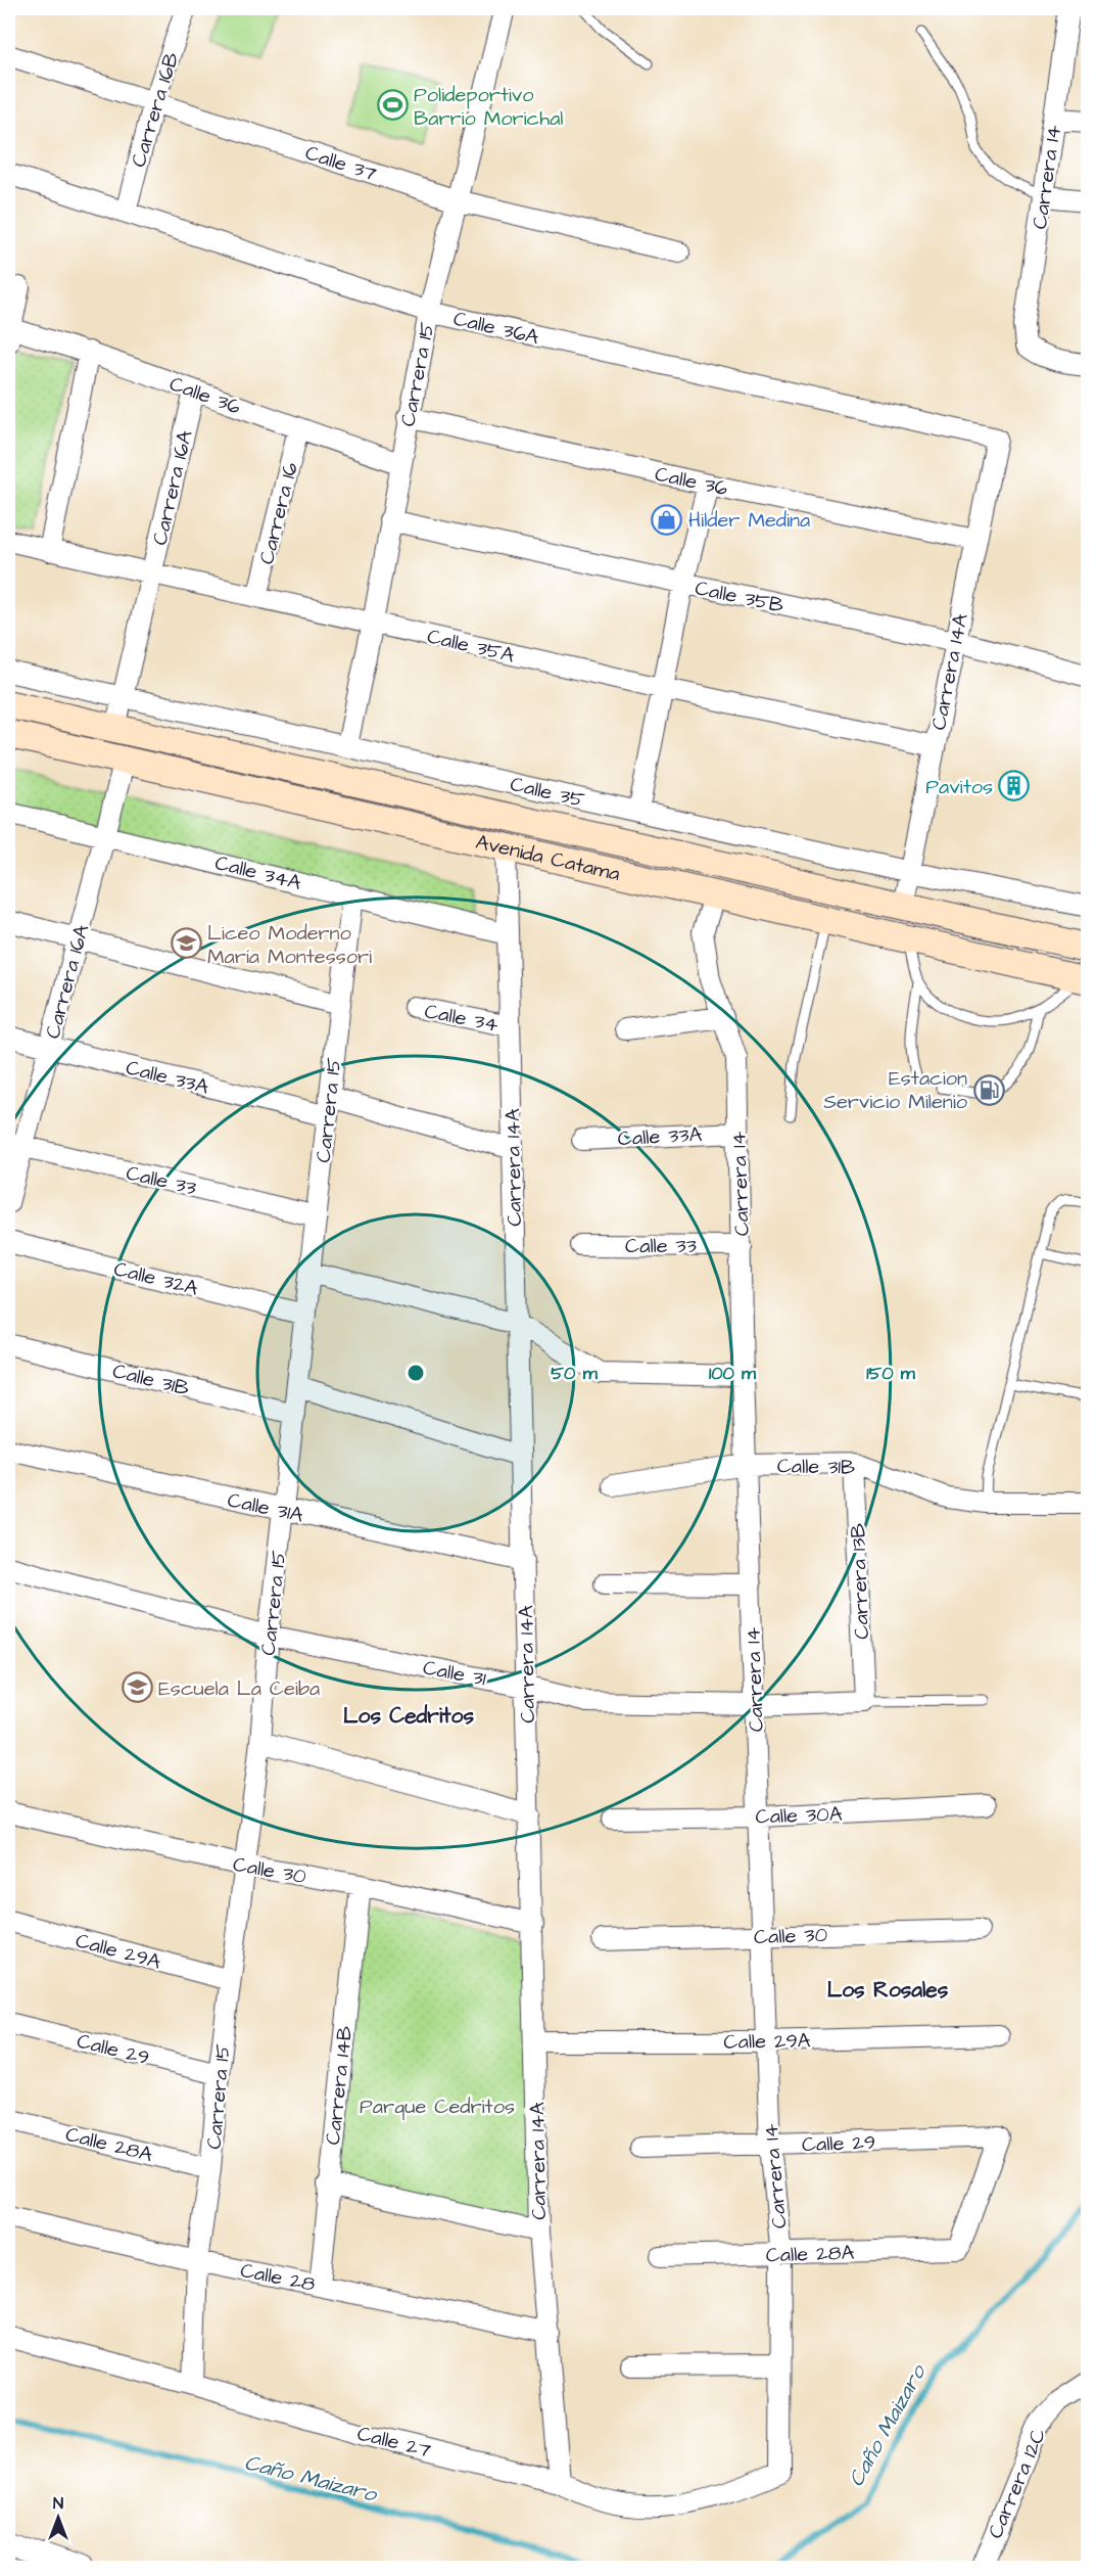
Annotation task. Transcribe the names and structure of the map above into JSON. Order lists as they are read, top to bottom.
{
  "streets": {
    "main road": ["Avenida Catama"],
    "street": [
      "Carrera 16B",
      "Calle 37",
      "Carrera 14",
      "Calle 36A",
      "Carrera 15",
      "Calle 36",
      "Carrera 16A",
      "Carrera 16",
      "Calle 35B",
      "Calle 35A",
      "Carrera 14A",
      "Calle 35",
      "Calle 34A",
      "Calle 34",
      "Calle 33A",
      "Calle 33",
      "Calle 32A",
      "Calle 31B",
      "Calle 31A",
      "Carrera 13B",
      "Calle 31",
      "Calle 30A",
      "Calle 30",
      "Calle 29A",
      "Calle 29",
      "Carrera 14B",
      "Calle 28A",
      "Calle 28",
      "Calle 27",
      "Carrera 12C"
    ]
  },
  "crossings": [
    ["Carrera 16B", "Calle 37"],
    ["Carrera 16B", "Calle 36A"],
    ["Calle 37", "Carrera 15"],
    ["Carrera 14", "Avenida Catama"],
    ["Carrera 14", "Calle 33A"],
    ["Carrera 14", "Calle 33"],
    ["Carrera 14", "Calle 31B"],
    ["Carrera 14", "Calle 31"],
    ["Carrera 14", "Calle 30A"],
    ["Carrera 14", "Calle 30"],
    ["Carrera 14", "Calle 29A"],
    ["Carrera 14", "Calle 29"],
    ["Carrera 14", "Calle 28A"],
    ["Carrera 14", "Calle 27"],
    ["Calle 36A", "Carrera 15"],
    ["Calle 36A", "Carrera 14A"],
    ["Carrera 15", "Calle 36"],
    ["Carrera 15", "Calle 35B"],
    ["Carrera 15", "Calle 35A"],
    ["Carrera 15", "Calle 35"],
    ["Carrera 15", "Calle 34A"],
    ["Carrera 15", "Calle 33A"],
    ["Carrera 15", "Calle 33"],
    ["Carrera 15", "Calle 32A"],
    ["Carrera 15", "Calle 31B"],
    ["Carrera 15", "Calle 31A"],
    ["Carrera 15", "Calle 31"],
    ["Carrera 15", "Calle 30"],
    ["Carrera 15", "Calle 29A"],
    ["Carrera 15", "Calle 29"],
    ["Carrera 15", "Calle 28A"],
    ["Carrera 15", "Calle 28"],
    ["Carrera 15", "Calle 27"],
    ["Calle 36", "Carrera 16A"],
    ["Calle 36", "Carrera 16"],
    ["Calle 36", "Carrera 14A"],
    ["Carrera 16A", "Calle 35A"],
    ["Carrera 16A", "Calle 35"],
    ["Carrera 16A", "Avenida Catama"],
    ["Carrera 16A", "Calle 34A"],
    ["Carrera 16A", "Calle 33A"],
    ["Carrera 16A", "Calle 33"],
    ["Carrera 16", "Calle 35A"],
    ["Calle 35B", "Carrera 14A"],
    ["Calle 35A", "Carrera 14A"],
    ["Carrera 14A", "Calle 35"],
    ["Carrera 14A", "Avenida Catama"],
    ["Carrera 14A", "Calle 34A"],
    ["Carrera 14A", "Calle 34"],
    ["Carrera 14A", "Calle 33A"],
    ["Carrera 14A", "Calle 31A"],
    ["Carrera 14A", "Calle 31"],
    ["Carrera 14A", "Calle 30"],
    ["Carrera 14A", "Calle 29A"],
    ["Carrera 14A", "Calle 28"],
    ["Carrera 14A", "Calle 27"],
    ["Calle 31B", "Carrera 13B"],
    ["Carrera 13B", "Calle 31"],
    ["Calle 30", "Carrera 14B"],
    ["Calle 29", "Calle 28A"],
    ["Carrera 14B", "Calle 28"]
  ],
  "districts": ["Los Cedritos", "Los Rosales"],
  "water": ["Caño Maizaro"],
  "parks": ["Parque Cedritos"],
  "places": {
    "sports": ["Polideportivo Barrio Morichal"],
    "shop": ["Hilder Medina"],
    "building": ["Pavitos"],
    "school or university": ["Liceo Moderno María Montessori", "Escuela La Ceiba"],
    "fuel station": ["Estacion Servicio Milenio"]
  },
  "north": "top",
  "rings": ["50 m", "100 m", "150 m"]
}
